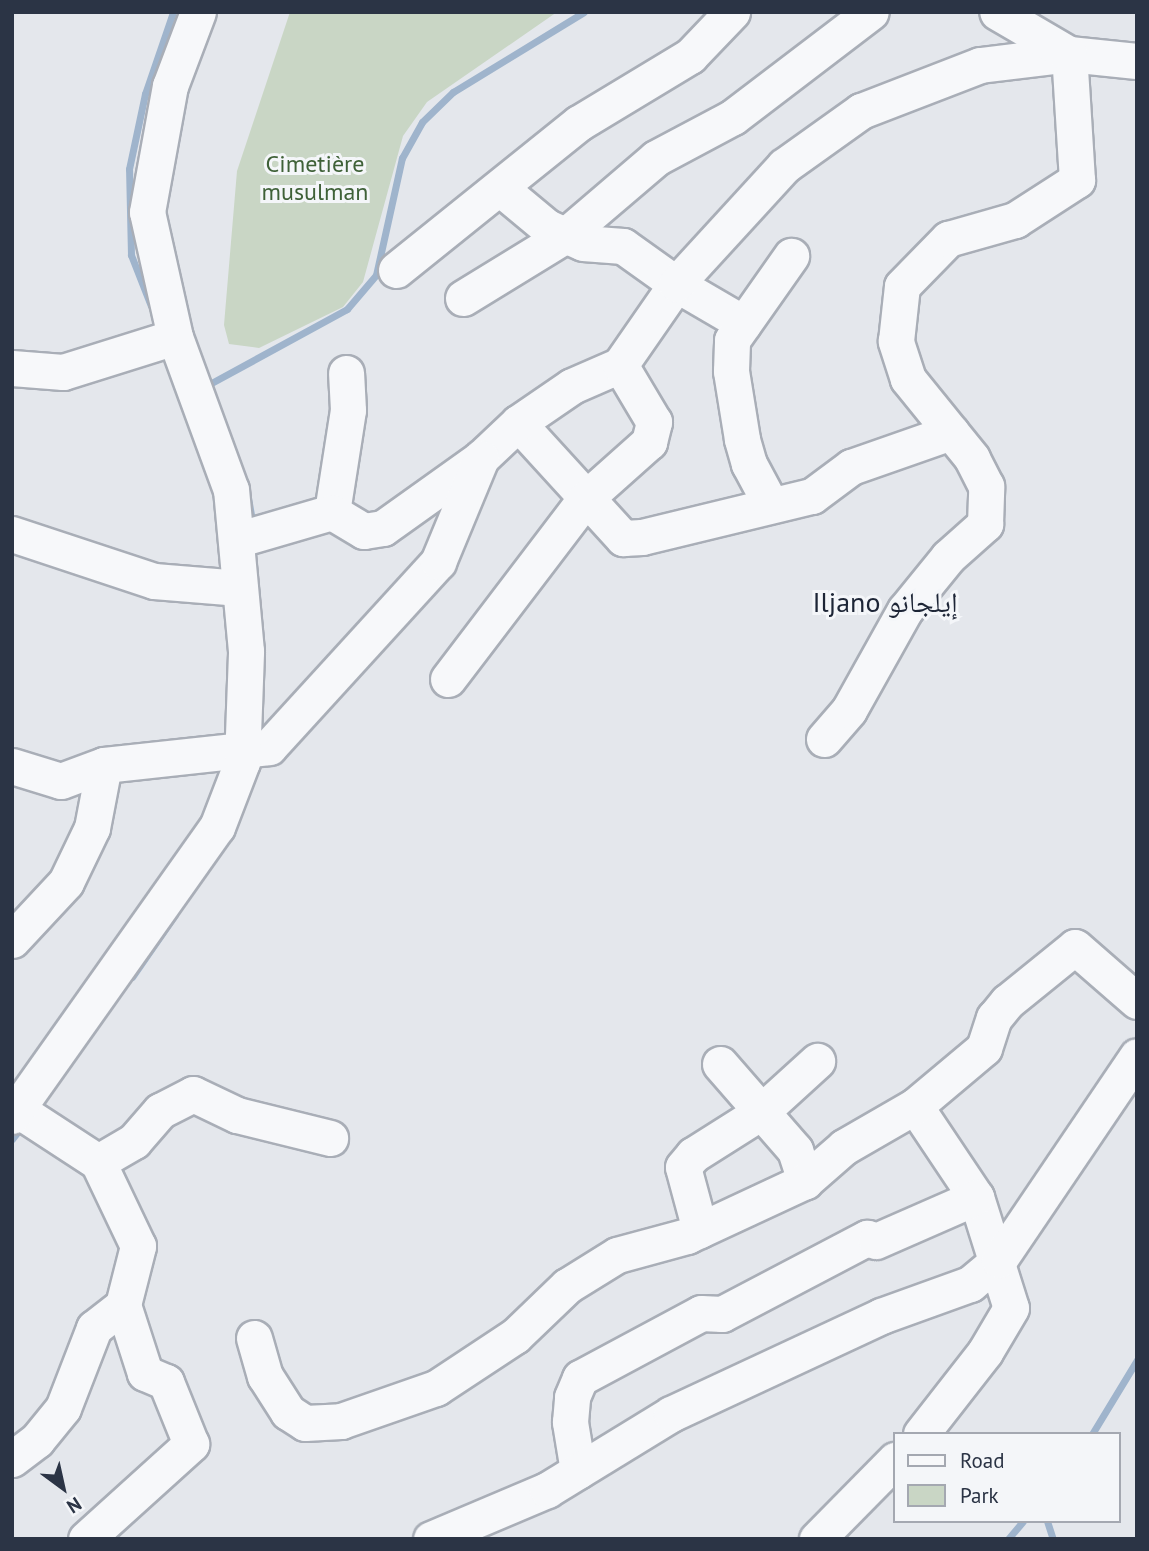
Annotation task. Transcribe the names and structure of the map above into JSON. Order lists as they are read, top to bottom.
{
  "districts": ["Iljano إيلجانو"],
  "parks": ["Cimetière musulman"],
  "legend": ["Road", "Park"],
  "north": "bottom right"
}
